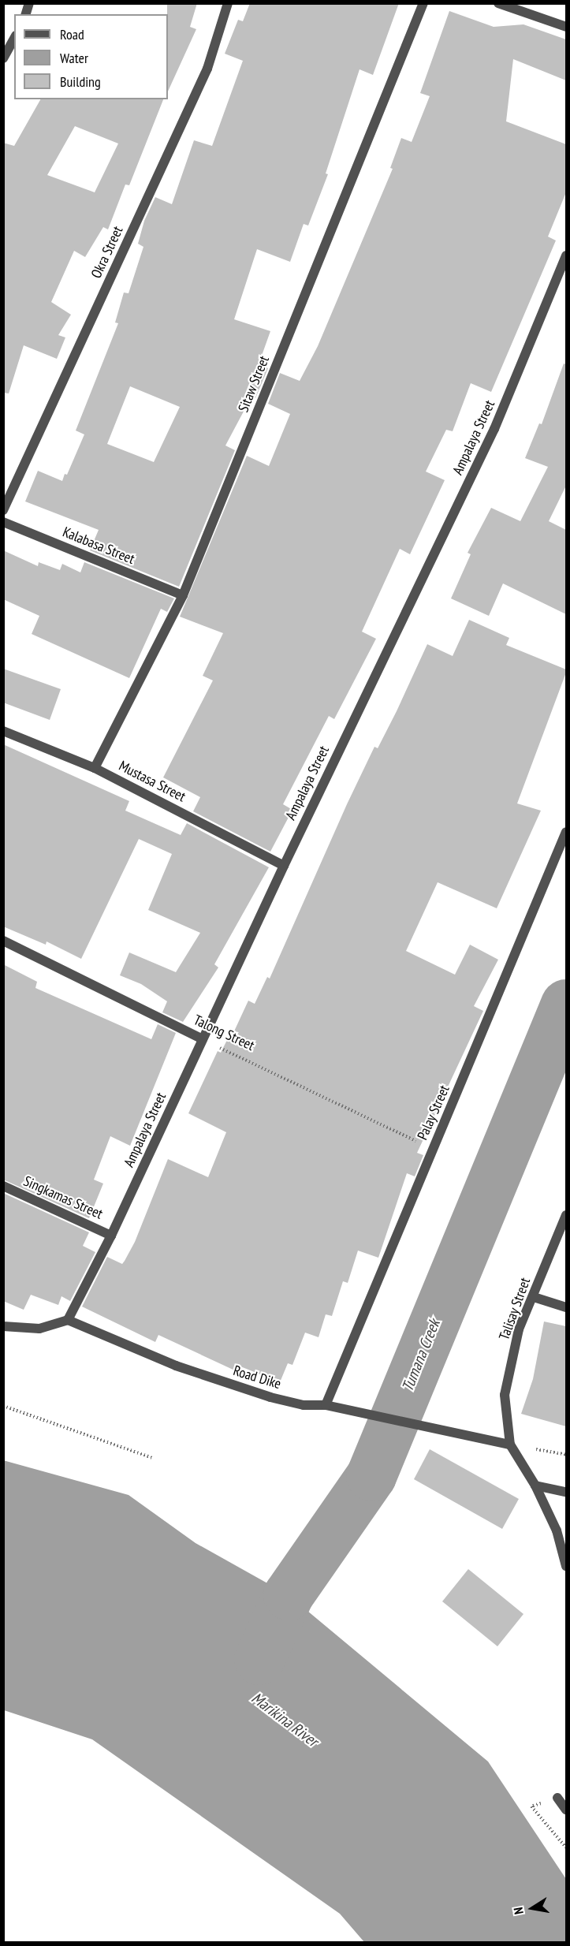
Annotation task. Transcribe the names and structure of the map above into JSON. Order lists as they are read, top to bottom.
{
  "streets": {
    "street": [
      "Okra Street",
      "Sitaw Street",
      "Ampalaya Street",
      "Kalabasa Street",
      "Mustasa Street",
      "Talong Street",
      "Palay Street",
      "Singkamas Street",
      "Talisay Street",
      "Road Dike"
    ]
  },
  "crossings": [
    ["Sitaw Street", "Kalabasa Street"],
    ["Sitaw Street", "Mustasa Street"],
    ["Ampalaya Street", "Mustasa Street"],
    ["Ampalaya Street", "Talong Street"],
    ["Ampalaya Street", "Singkamas Street"],
    ["Ampalaya Street", "Road Dike"],
    ["Talong Street", "Palay Street"],
    ["Palay Street", "Road Dike"],
    ["Talisay Street", "Road Dike"]
  ],
  "water": ["Tumana Creek", "Marikina River"],
  "legend": ["Road", "Water", "Building"],
  "north": "left"
}
